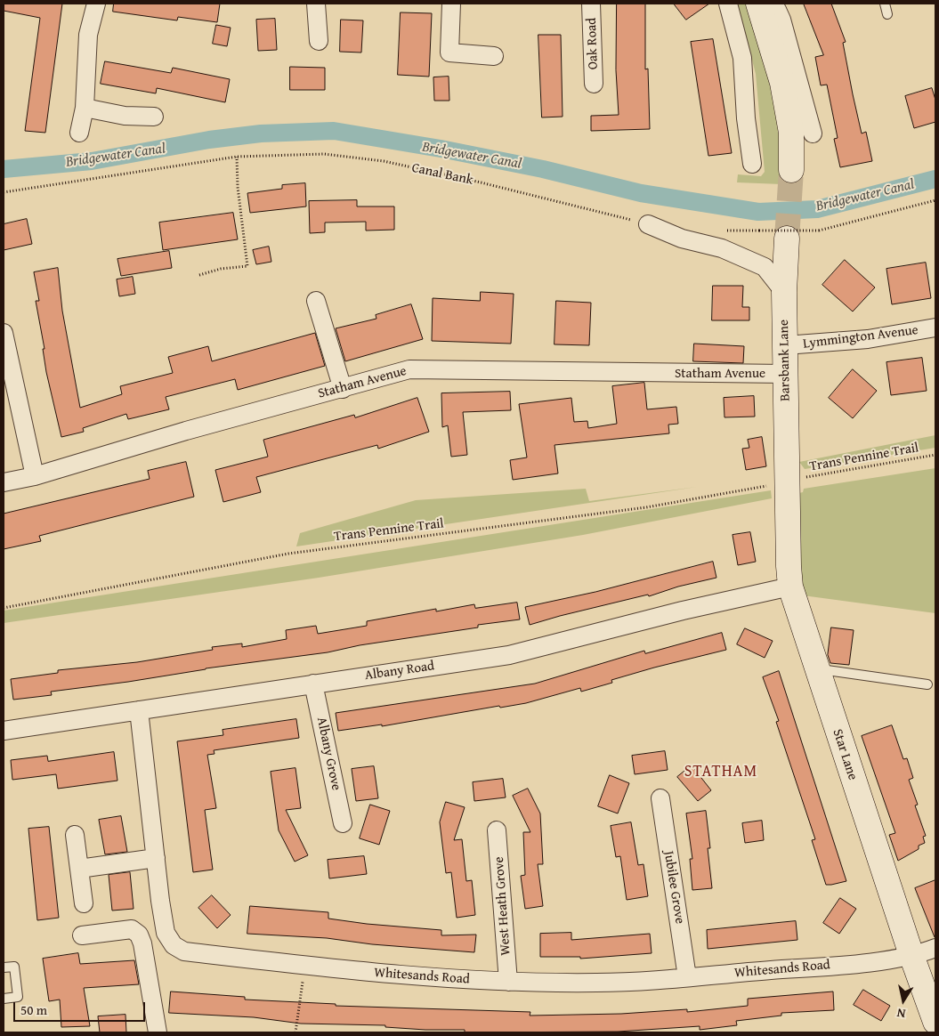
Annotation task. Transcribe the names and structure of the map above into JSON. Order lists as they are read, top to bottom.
{
  "streets": {
    "street": [
      "Oak Road",
      "Lymmington Avenue",
      "Barsbank Lane",
      "Statham Avenue",
      "Albany Road",
      "Albany Grove",
      "Star Lane",
      "Jubilee Grove",
      "West Heath Grove",
      "Whitesands Road"
    ],
    "path": ["Canal Bank", "Trans Pennine Trail"]
  },
  "crossings": [
    ["Lymmington Avenue", "Barsbank Lane"],
    ["Barsbank Lane", "Statham Avenue"],
    ["Barsbank Lane", "Trans Pennine Trail"],
    ["Barsbank Lane", "Star Lane"],
    ["Trans Pennine Trail", "Star Lane"],
    ["Albany Road", "Albany Grove"],
    ["Albany Road", "Star Lane"],
    ["Albany Road", "Whitesands Road"],
    ["Star Lane", "Whitesands Road"],
    ["Jubilee Grove", "Whitesands Road"],
    ["West Heath Grove", "Whitesands Road"]
  ],
  "districts": ["STATHAM"],
  "water": ["Bridgewater Canal"],
  "scale_bar": "50 m",
  "north": "bottom"
}
